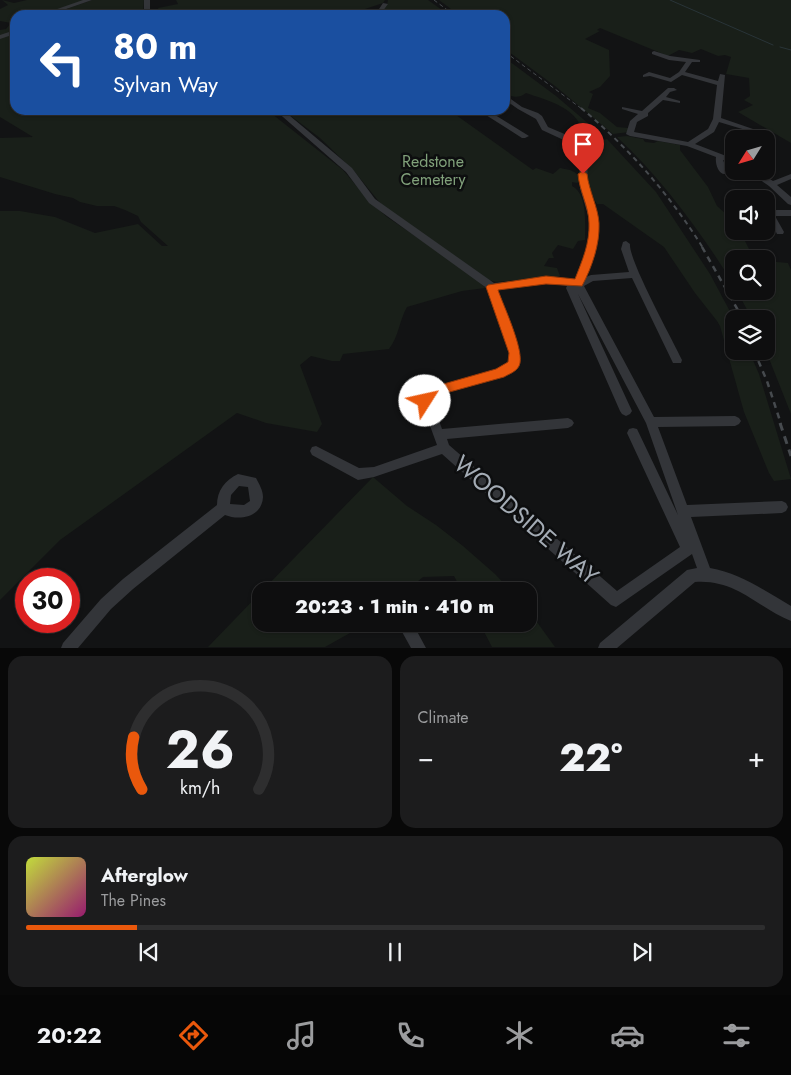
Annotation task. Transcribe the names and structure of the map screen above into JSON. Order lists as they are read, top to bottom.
{
  "streets": {
    "street": ["WOODSIDE WAY"]
  },
  "parks": ["Redstone Cemetery"],
  "north": "bottom left",
  "page": {
    "turn": ["80 m", "Sylvan Way"],
    "limit": "30",
    "trip": "20:23 · 1 min · 410 m",
    "tile": "Climate",
    "heat": ["−", "22°", "+"],
    "song": ["Afterglow", "The Pines"],
    "tabs": "20:22",
    "gauge": ["26", "km/h"]
  }
}
